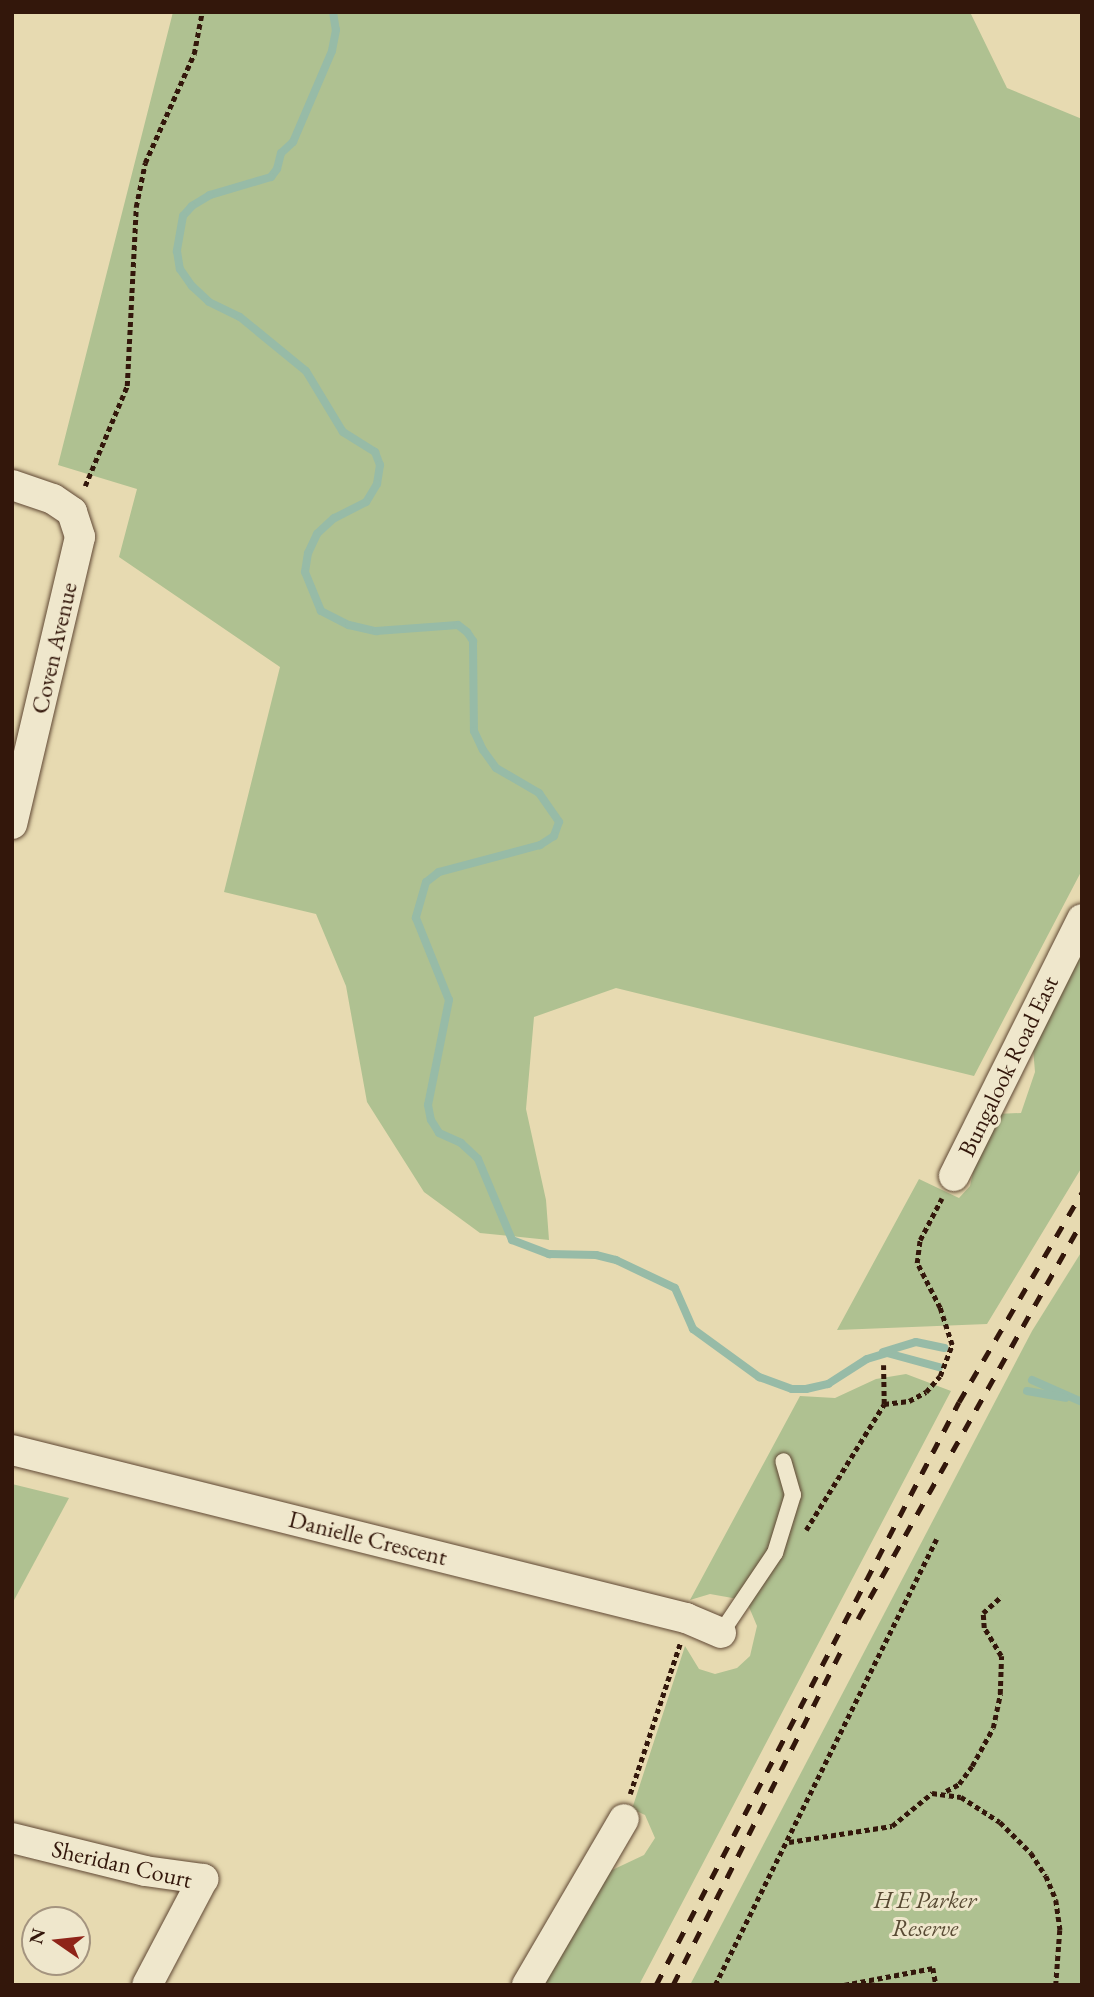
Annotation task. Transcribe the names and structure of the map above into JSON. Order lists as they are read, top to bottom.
{
  "streets": {
    "street": [
      "Coven Avenue",
      "Bungalook Road East",
      "Danielle Crescent",
      "Sheridan Court"
    ]
  },
  "parks": ["H E Parker Reserve"],
  "north": "left"
}
